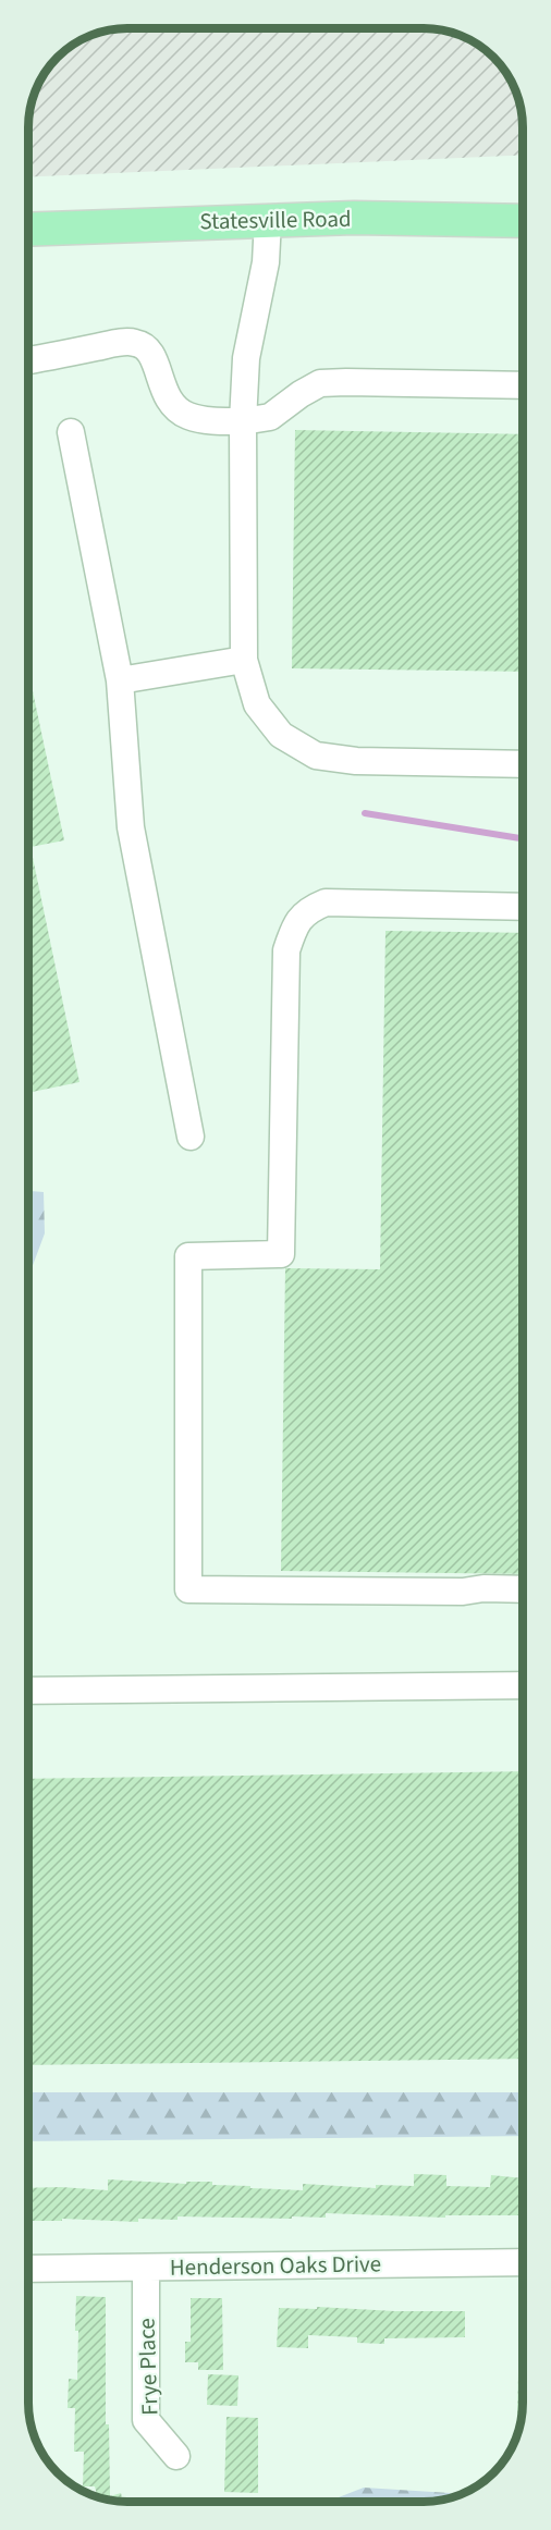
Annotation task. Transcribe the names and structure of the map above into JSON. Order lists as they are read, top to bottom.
{
  "streets": {
    "main road": ["Statesville Road"],
    "street": ["Henderson Oaks Drive", "Frye Place"]
  },
  "crossings": [
    ["Henderson Oaks Drive", "Frye Place"]
  ]
}
